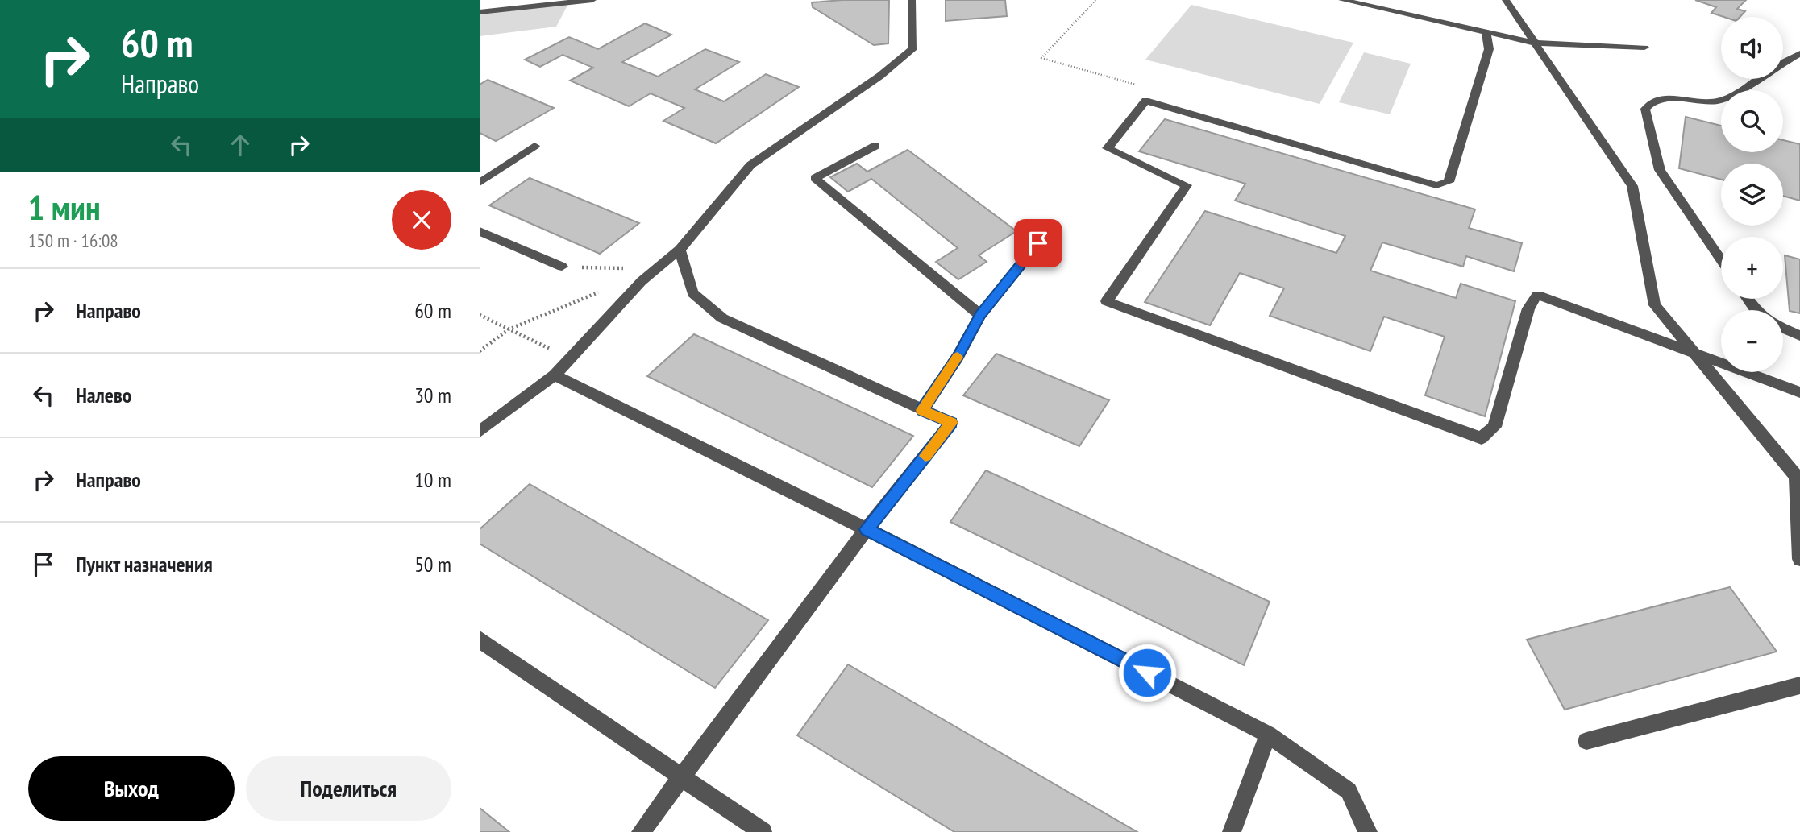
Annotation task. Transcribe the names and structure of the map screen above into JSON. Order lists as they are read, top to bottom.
{
  "page": {
    "turn": ["60 m", "Направо"],
    "map_buttons": ["+", "−"],
    "heading": ["1 мин", "150 m · 16:08"],
    "list": [
      {
        "name": "Направо",
        "value": "60 m"
      },
      {
        "name": "Налево",
        "value": "30 m"
      },
      {
        "name": "Направо",
        "value": "10 m"
      },
      {
        "name": "Пункт назначения",
        "value": "50 m"
      }
    ],
    "buttons": ["Выход", "Поделиться"]
  }
}
